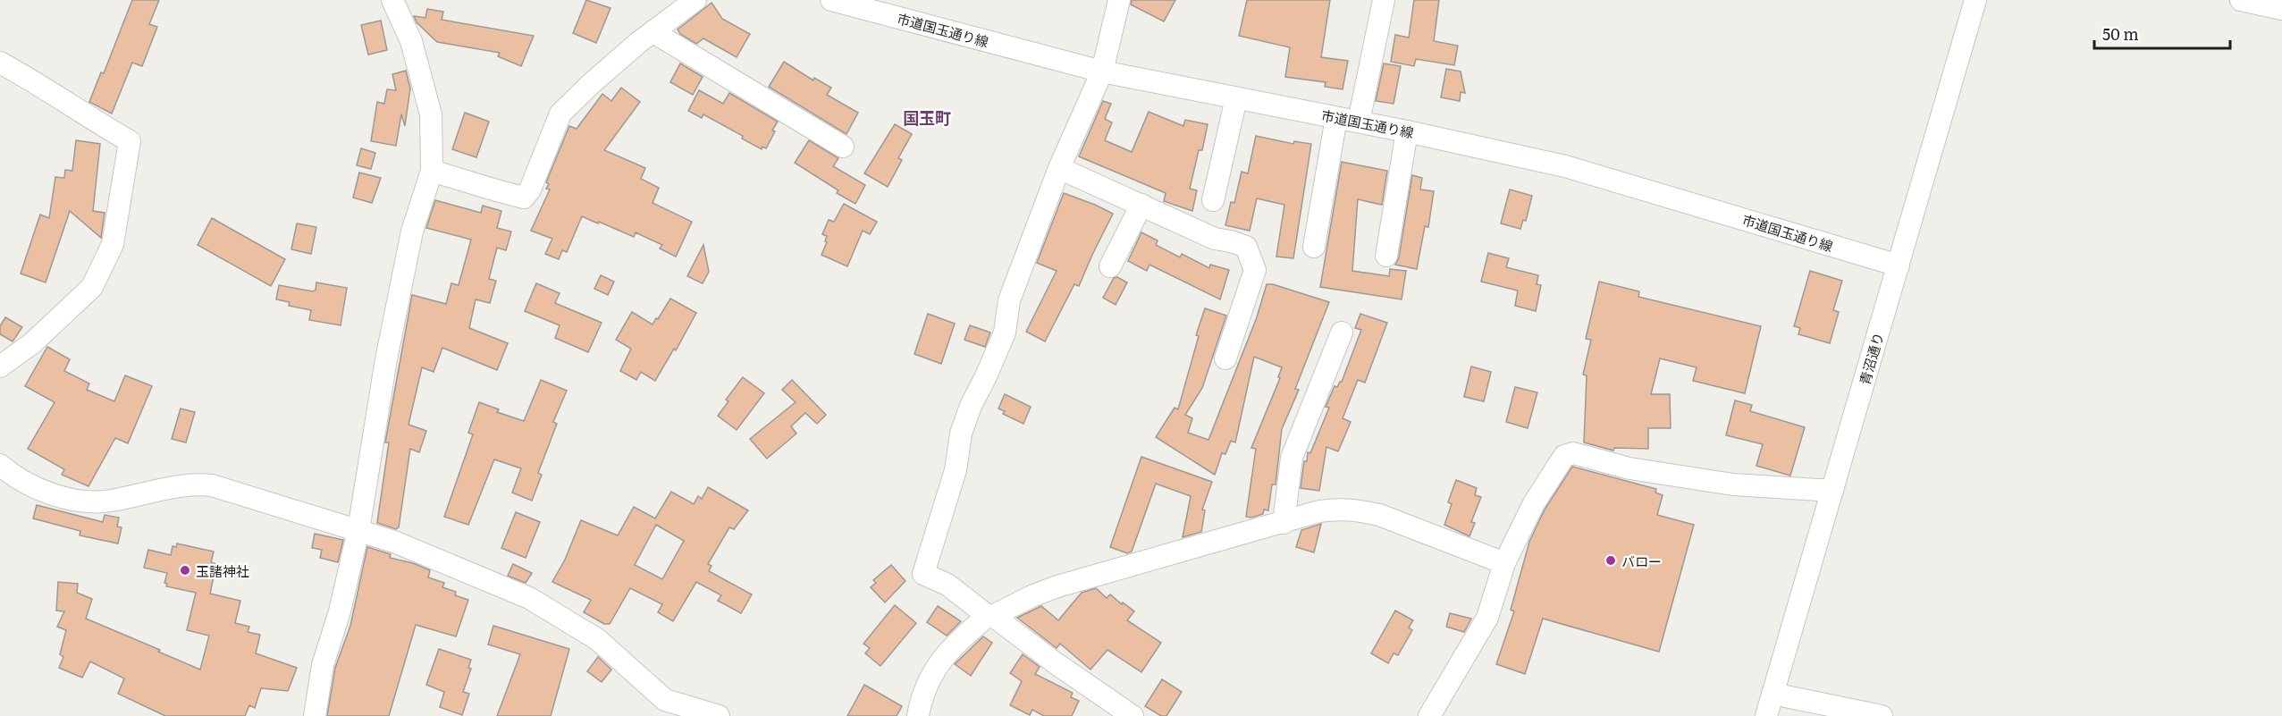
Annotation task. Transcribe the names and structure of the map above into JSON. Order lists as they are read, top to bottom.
{
  "streets": {
    "street": ["市道国玉通り線", "青沼通り"]
  },
  "crossings": [
    ["市道国玉通り線", "青沼通り"]
  ],
  "districts": ["国玉町"],
  "places": ["バロー", "玉諸神社"],
  "scale_bar": "50 m"
}
